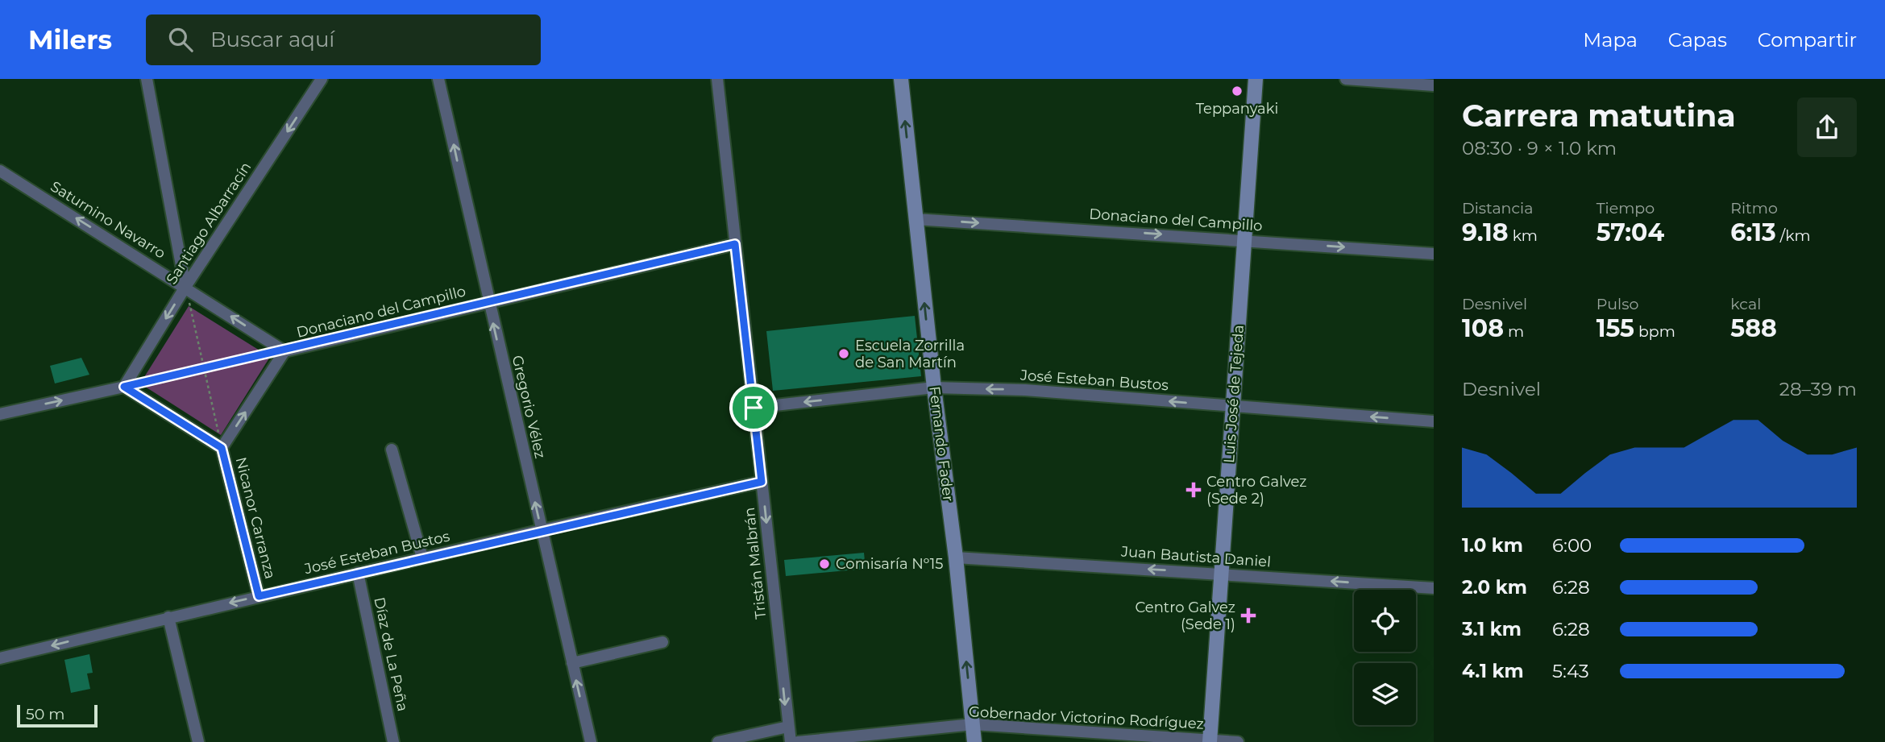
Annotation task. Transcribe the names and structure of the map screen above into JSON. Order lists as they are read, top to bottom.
{
  "streets": {
    "main road": ["Luis José de Tejeda", "Fernando Fader"],
    "street": [
      "Saturnino Navarro",
      "Donaciano del Campillo",
      "Santiago Albarracín",
      "José Esteban Bustos",
      "Gregorio Vélez",
      "Nicanor Carranza",
      "Juan Bautista Daniel",
      "Tristán Malbrán",
      "Díaz de La Peña",
      "Gobernador Victorino Rodríguez"
    ]
  },
  "crossings": [
    ["Saturnino Navarro", "Donaciano del Campillo"],
    ["Saturnino Navarro", "Santiago Albarracín"],
    ["Donaciano del Campillo", "Luis José de Tejeda"],
    ["Donaciano del Campillo", "Gregorio Vélez"],
    ["Donaciano del Campillo", "Fernando Fader"],
    ["Donaciano del Campillo", "Nicanor Carranza"],
    ["Donaciano del Campillo", "Tristán Malbrán"],
    ["José Esteban Bustos", "Luis José de Tejeda"],
    ["José Esteban Bustos", "Gregorio Vélez"],
    ["José Esteban Bustos", "Fernando Fader"],
    ["José Esteban Bustos", "Nicanor Carranza"],
    ["José Esteban Bustos", "Tristán Malbrán"],
    ["José Esteban Bustos", "Díaz de La Peña"],
    ["Luis José de Tejeda", "Juan Bautista Daniel"],
    ["Luis José de Tejeda", "Gobernador Victorino Rodríguez"],
    ["Fernando Fader", "Juan Bautista Daniel"],
    ["Fernando Fader", "Gobernador Victorino Rodríguez"]
  ],
  "one_way": [
    "Saturnino Navarro",
    "Donaciano del Campillo",
    "Santiago Albarracín",
    "José Esteban Bustos",
    "Gregorio Vélez",
    "Fernando Fader",
    "Juan Bautista Daniel",
    "Tristán Malbrán"
  ],
  "places": {
    "other": ["Teppanyaki", "Escuela Zorrilla de San Martín", "Comisaría Nº15"],
    "health": ["Centro Galvez (Sede 2)", "Centro Galvez (Sede 1)"]
  },
  "scale_bar": "50 m",
  "page": {
    "header": "Milers",
    "search": "Buscar aquí",
    "nav": ["Mapa", "Capas", "Compartir"],
    "heading": ["Carrera matutina", "08:30 · 9 × 1.0 km"],
    "stats": [
      ["Distancia", "9.18 km"],
      ["Tiempo", "57:04"],
      ["Ritmo", "6:13 /km"],
      ["Desnivel", "108 m"],
      ["Pulso", "155 bpm"],
      ["kcal", "588"]
    ],
    "chart": ["Desnivel", "28–39 m"],
    "list": [
      {
        "name": "1.0 km",
        "note": "6:00"
      },
      {
        "name": "2.0 km",
        "note": "6:28"
      },
      {
        "name": "3.1 km",
        "note": "6:28"
      },
      {
        "name": "4.1 km",
        "note": "5:43"
      }
    ],
    "scale": "50 m"
  }
}
